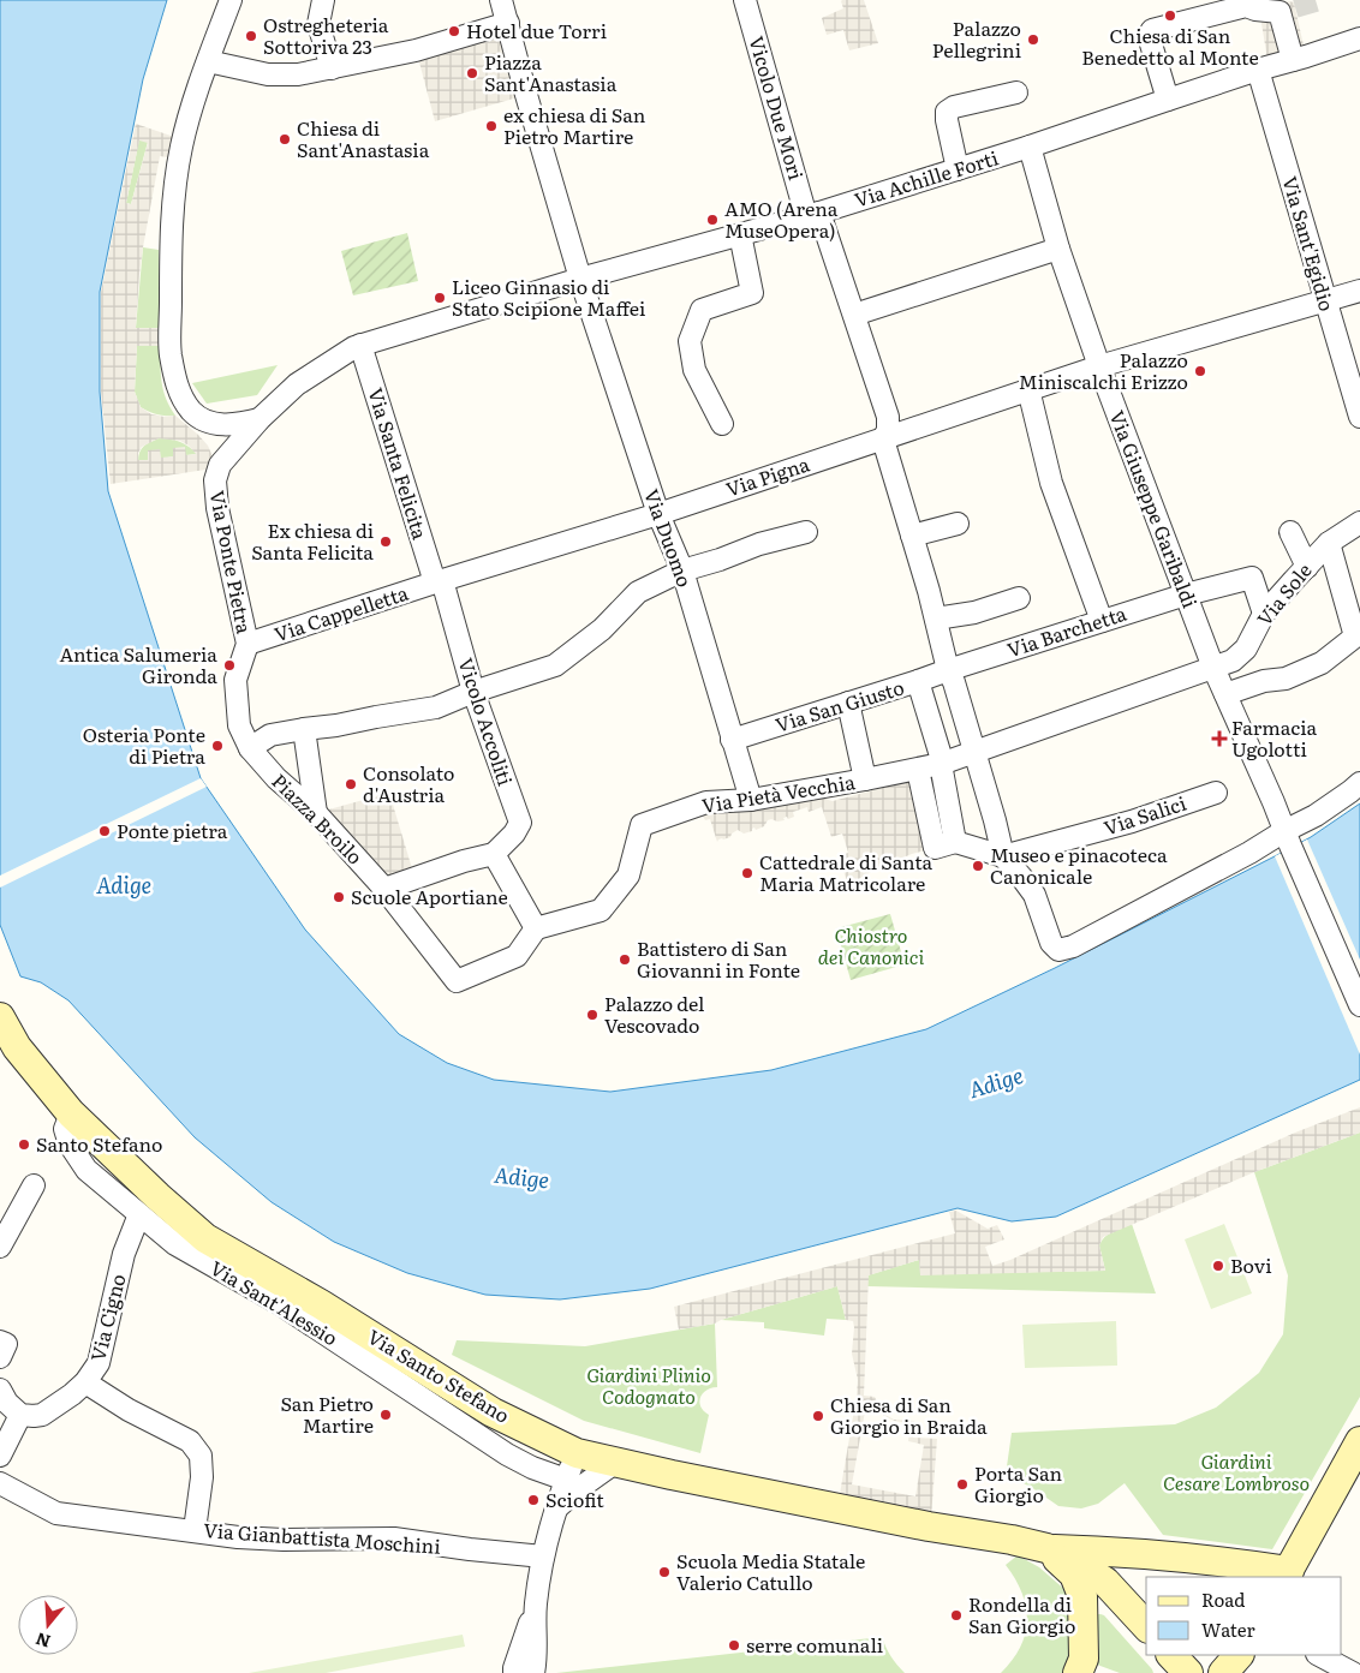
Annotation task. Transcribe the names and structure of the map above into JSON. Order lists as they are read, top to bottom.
{
  "streets": {
    "main road": ["Via Santo Stefano"],
    "street": [
      "Vicolo Due Mori",
      "Via Achille Forti",
      "Via Sant'Egidio",
      "Via Santa Felicita",
      "Via Pigna",
      "Via Giuseppe Garibaldi",
      "Via Duomo",
      "Via Ponte Pietra",
      "Via Sole",
      "Via Cappelletta",
      "Via Barchetta",
      "Via San Giusto",
      "Vicolo Accoliti",
      "Via Pietà Vecchia",
      "Via Salici",
      "Piazza Broilo",
      "Via Sant'Alessio",
      "Via Cigno",
      "Via Gianbattista Moschini"
    ]
  },
  "crossings": [
    ["Vicolo Due Mori", "Via Achille Forti"],
    ["Vicolo Due Mori", "Via Pigna"],
    ["Via Achille Forti", "Via Sant'Egidio"],
    ["Via Achille Forti", "Via Giuseppe Garibaldi"],
    ["Via Achille Forti", "Via Duomo"],
    ["Via Achille Forti", "Via Ponte Pietra"],
    ["Via Sant'Egidio", "Via Pigna"],
    ["Via Santa Felicita", "Via Pigna"],
    ["Via Santa Felicita", "Via Ponte Pietra"],
    ["Via Santa Felicita", "Via Cappelletta"],
    ["Via Santa Felicita", "Vicolo Accoliti"],
    ["Via Pigna", "Via Giuseppe Garibaldi"],
    ["Via Pigna", "Via Duomo"],
    ["Via Pigna", "Via Cappelletta"],
    ["Via Pigna", "Vicolo Accoliti"],
    ["Via Giuseppe Garibaldi", "Via Sole"],
    ["Via Giuseppe Garibaldi", "Via Barchetta"],
    ["Via Duomo", "Via Ponte Pietra"],
    ["Via Duomo", "Via San Giusto"],
    ["Via Duomo", "Via Pietà Vecchia"],
    ["Via Ponte Pietra", "Via Cappelletta"],
    ["Via Ponte Pietra", "Piazza Broilo"],
    ["Via Sole", "Via Barchetta"],
    ["Via Sole", "Via Pietà Vecchia"],
    ["Via Cappelletta", "Vicolo Accoliti"],
    ["Via Barchetta", "Via San Giusto"],
    ["Via Pietà Vecchia", "Piazza Broilo"],
    ["Via Sant'Alessio", "Via Cigno"],
    ["Via Sant'Alessio", "Via Santo Stefano"]
  ],
  "water": ["Adige"],
  "parks": ["Chiostro dei Canonici", "Giardini Plinio Codognato", "Giardini Cesare Lombroso"],
  "places": {
    "other": [
      "Chiesa di San Benedetto al Monte",
      "Hotel due Torri",
      "Ostregheteria Sottoriva 23",
      "Palazzo Pellegrini",
      "Piazza Sant'Anastasia",
      "ex chiesa di San Pietro Martire",
      "Chiesa di Sant'Anastasia",
      "AMO (Arena MuseOpera)",
      "Liceo Ginnasio di Stato Scipione Maffei",
      "Palazzo Miniscalchi Erizzo",
      "Ex chiesa di Santa Felicita",
      "Antica Salumeria Gironda",
      "Osteria Ponte di Pietra",
      "Consolato d'Austria",
      "Ponte pietra",
      "Museo e pinacoteca Canonicale",
      "Cattedrale di Santa Maria Matricolare",
      "Scuole Aportiane",
      "Battistero di San Giovanni in Fonte",
      "Palazzo del Vescovado",
      "Santo Stefano",
      "Bovi",
      "San Pietro Martire",
      "Chiesa di San Giorgio in Braida",
      "Porta San Giorgio",
      "Sciofit",
      "Scuola Media Statale Valerio Catullo",
      "Rondella di San Giorgio",
      "serre comunali"
    ],
    "health": ["Farmacia Ugolotti"]
  },
  "legend": ["Road", "Water"],
  "north": "bottom"
}
